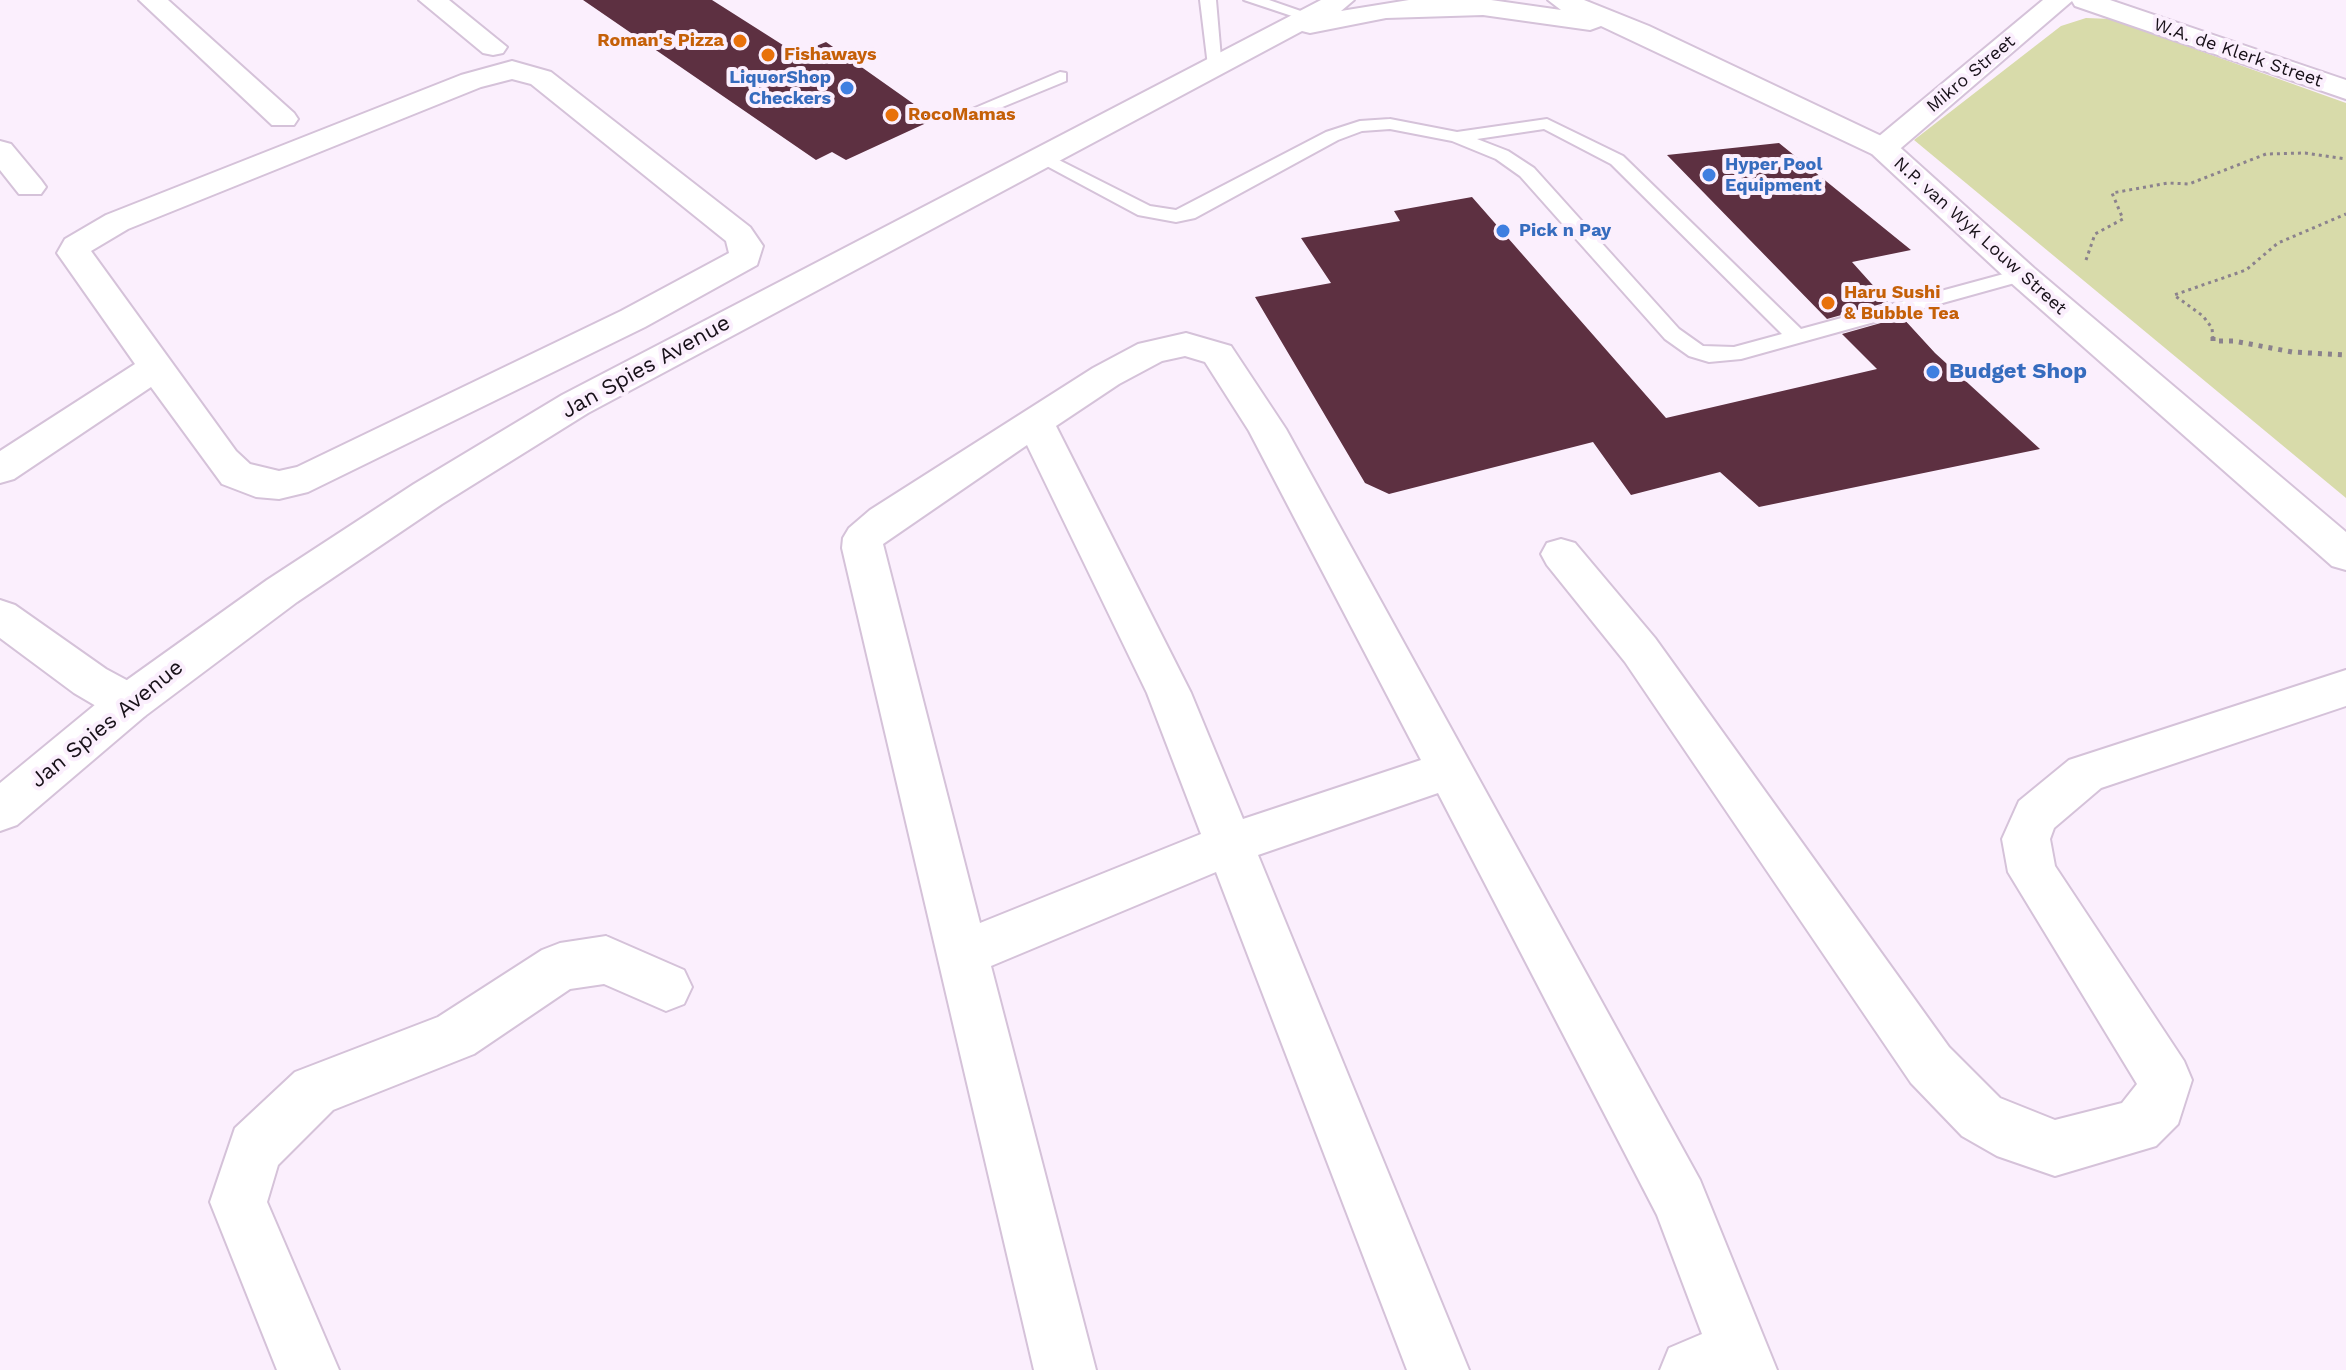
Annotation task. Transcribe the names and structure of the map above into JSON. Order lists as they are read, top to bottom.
{
  "streets": {
    "street": [
      "W.A. de Klerk Street",
      "Mikro Street",
      "N.P. van Wyk Louw Street",
      "Jan Spies Avenue"
    ]
  },
  "crossings": [
    ["Mikro Street", "N.P. van Wyk Louw Street"]
  ],
  "places": [
    "Roman's Pizza",
    "Fishaways",
    "LiquorShop Checkers",
    "RocoMamas",
    "Hyper Pool Equipment",
    "Pick n Pay",
    "Haru Sushi & Bubble Tea",
    "Budget Shop"
  ]
}
